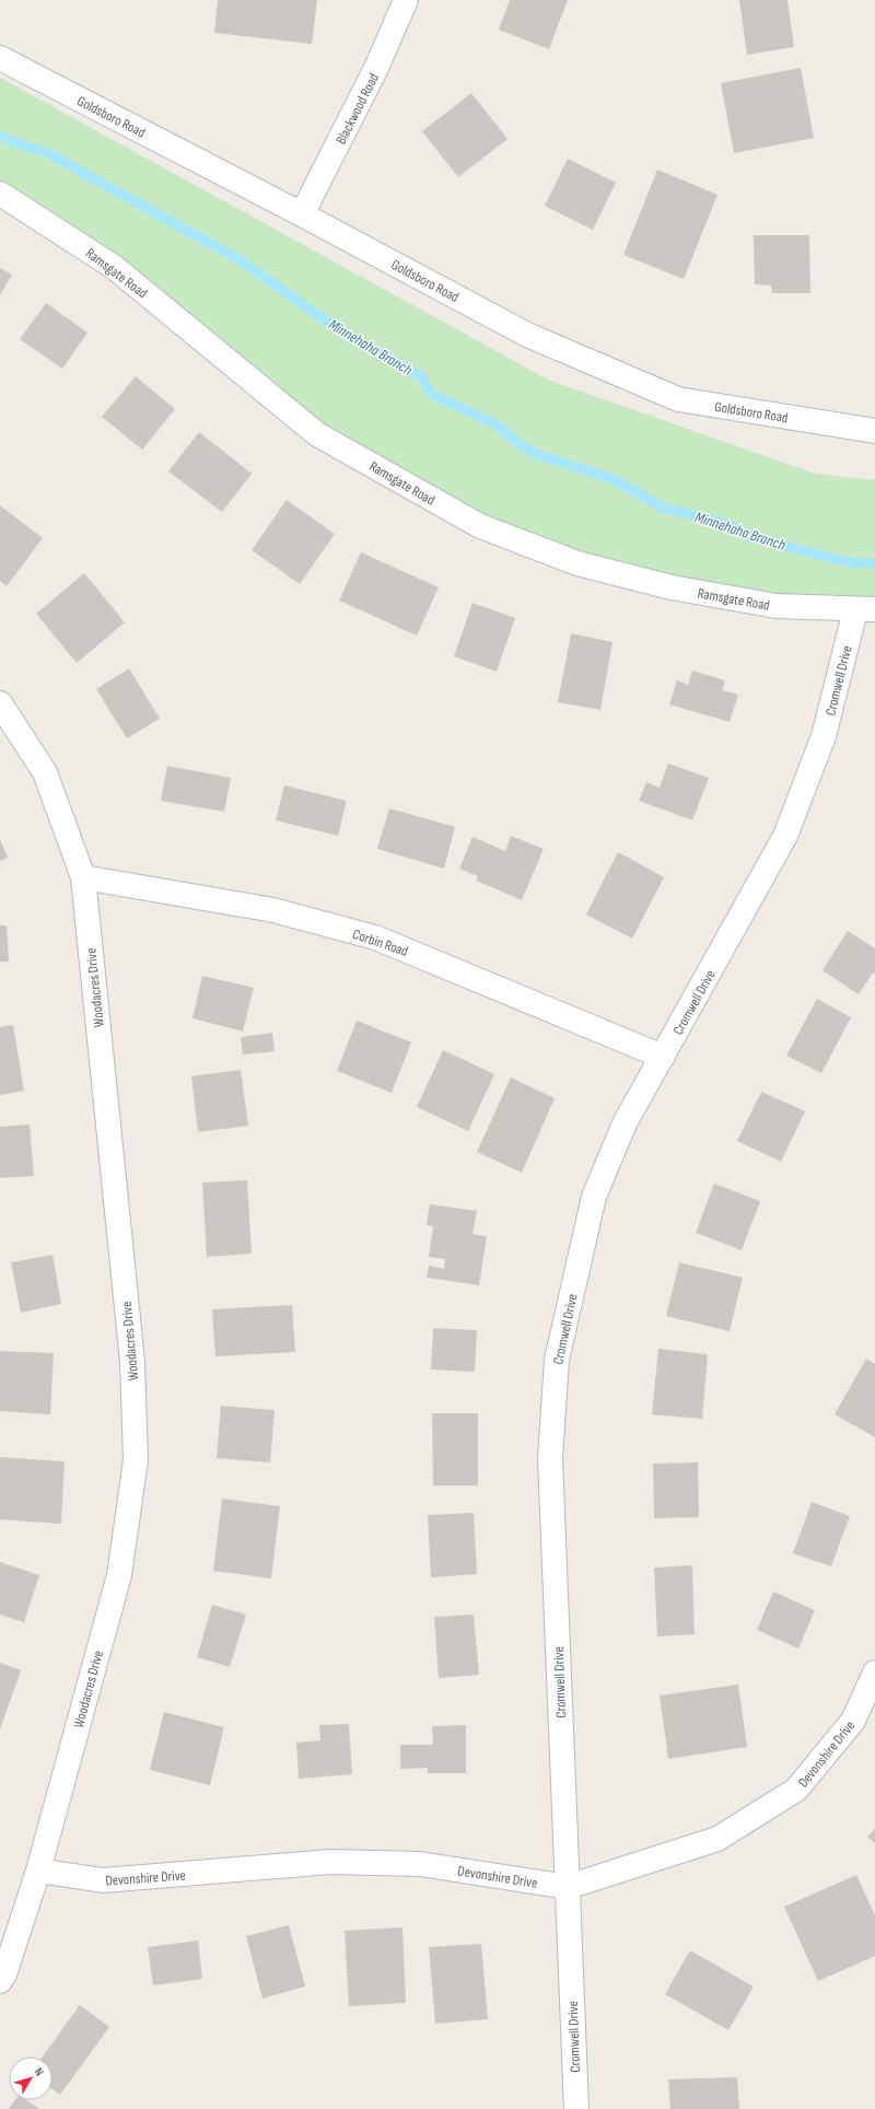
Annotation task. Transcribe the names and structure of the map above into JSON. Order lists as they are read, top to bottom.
{
  "streets": {
    "street": [
      "Blackwood Road",
      "Goldsboro Road",
      "Ramsgate Road",
      "Cromwell Drive",
      "Corbin Road",
      "Woodacres Drive",
      "Devonshire Drive"
    ]
  },
  "crossings": [
    ["Blackwood Road", "Goldsboro Road"],
    ["Ramsgate Road", "Cromwell Drive"],
    ["Cromwell Drive", "Corbin Road"],
    ["Cromwell Drive", "Devonshire Drive"],
    ["Corbin Road", "Woodacres Drive"],
    ["Woodacres Drive", "Devonshire Drive"]
  ],
  "water": ["Minnehaha Branch"],
  "north": "top right"
}
